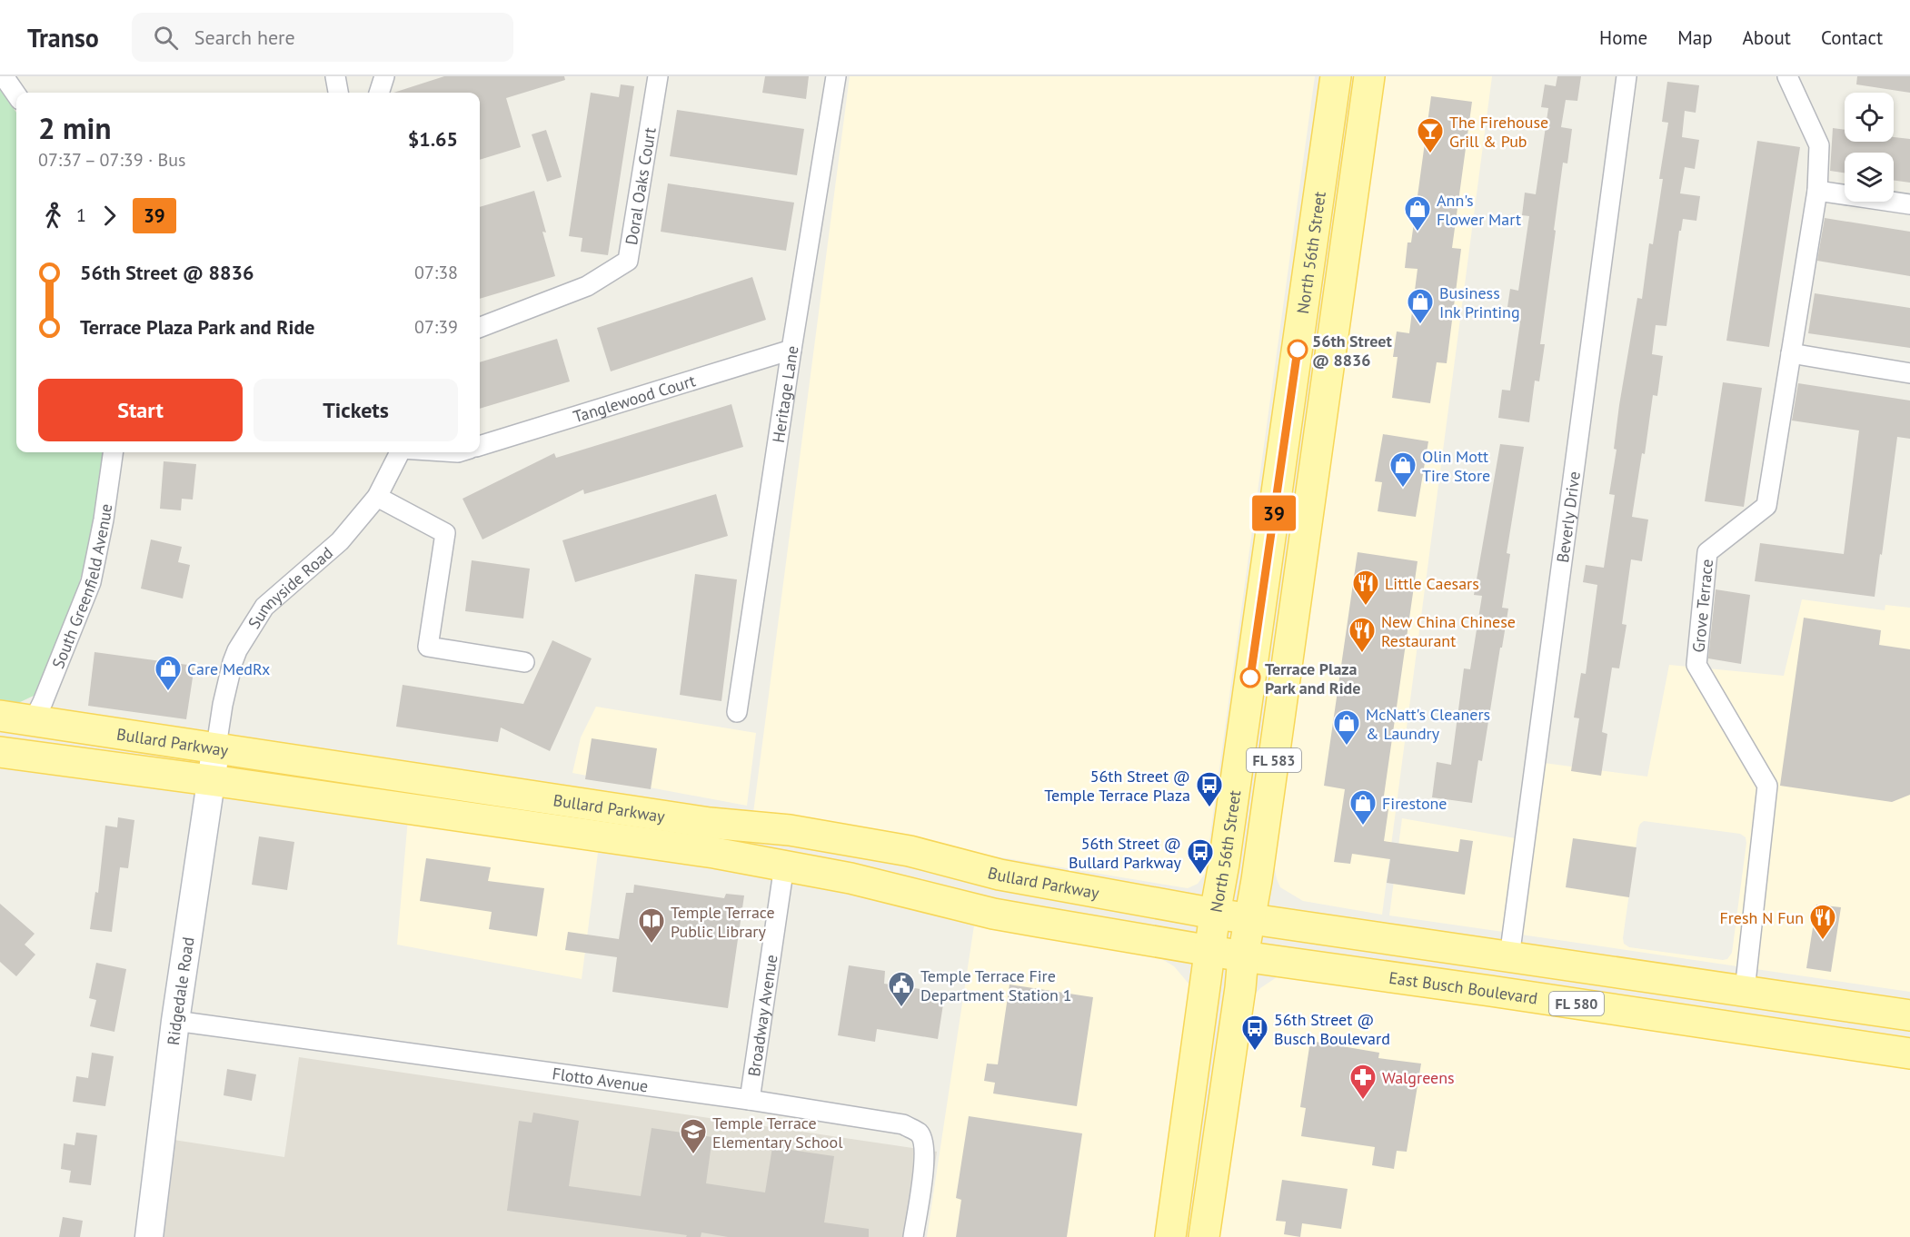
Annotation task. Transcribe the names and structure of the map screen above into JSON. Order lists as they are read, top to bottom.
{
  "streets": {
    "main road": [
      "North 56th Street",
      "Bullard Parkway",
      "FL 583",
      "East Busch Boulevard",
      "FL 580"
    ],
    "street": [
      "Doral Oaks Court",
      "Heritage Lane",
      "Tanglewood Court",
      "Beverly Drive",
      "South Greenfield Avenue",
      "Sunnyside Road",
      "Grove Terrace",
      "Ridgedale Road",
      "Broadway Avenue",
      "Flotto Avenue"
    ]
  },
  "crossings": [
    ["North 56th Street", "Bullard Parkway"],
    ["North 56th Street", "East Busch Boulevard"],
    ["North 56th Street", "FL 580"],
    ["Heritage Lane", "Tanglewood Court"],
    ["Beverly Drive", "FL 580"],
    ["South Greenfield Avenue", "Bullard Parkway"],
    ["Sunnyside Road", "Bullard Parkway"],
    ["Sunnyside Road", "Ridgedale Road"],
    ["Grove Terrace", "FL 580"],
    ["Bullard Parkway", "East Busch Boulevard"],
    ["Bullard Parkway", "Ridgedale Road"],
    ["Bullard Parkway", "FL 580"],
    ["Bullard Parkway", "Broadway Avenue"],
    ["Ridgedale Road", "Flotto Avenue"],
    ["Broadway Avenue", "Flotto Avenue"]
  ],
  "places": {
    "bar": ["The Firehouse Grill & Pub"],
    "shop": [
      "Ann's Flower Mart",
      "Business Ink Printing",
      "Olin Mott Tire Store",
      "Care MedRx",
      "McNatt's Cleaners & Laundry",
      "Firestone"
    ],
    "other": ["56th Street @ 8836", "Terrace Plaza Park and Ride"],
    "restaurant": ["Little Caesars", "New China Chinese Restaurant", "Fresh N Fun"],
    "bus stop": ["56th Street @ Temple Terrace Plaza", "56th Street @ Bullard Parkway", "56th Street @ Busch Boulevard"],
    "library": ["Temple Terrace Public Library"],
    "public building": ["Temple Terrace Fire Department Station 1"],
    "pharmacy": ["Walgreens"],
    "school or university": ["Temple Terrace Elementary School"]
  },
  "lines": ["bus line 39"],
  "page": {
    "header": "Transo",
    "search": "Search here",
    "nav": [
      "Home",
      "Map",
      "About",
      "Contact"
    ],
    "on_map": "39",
    "heading": ["2 min", "07:37 – 07:39 · Bus", "$1.65"],
    "legs": ["1", "39"],
    "list": [
      {
        "name": "56th Street @ 8836",
        "value": "07:38"
      },
      {
        "name": "Terrace Plaza Park and Ride",
        "value": "07:39"
      }
    ],
    "buttons": ["Start", "Tickets"]
  }
}
